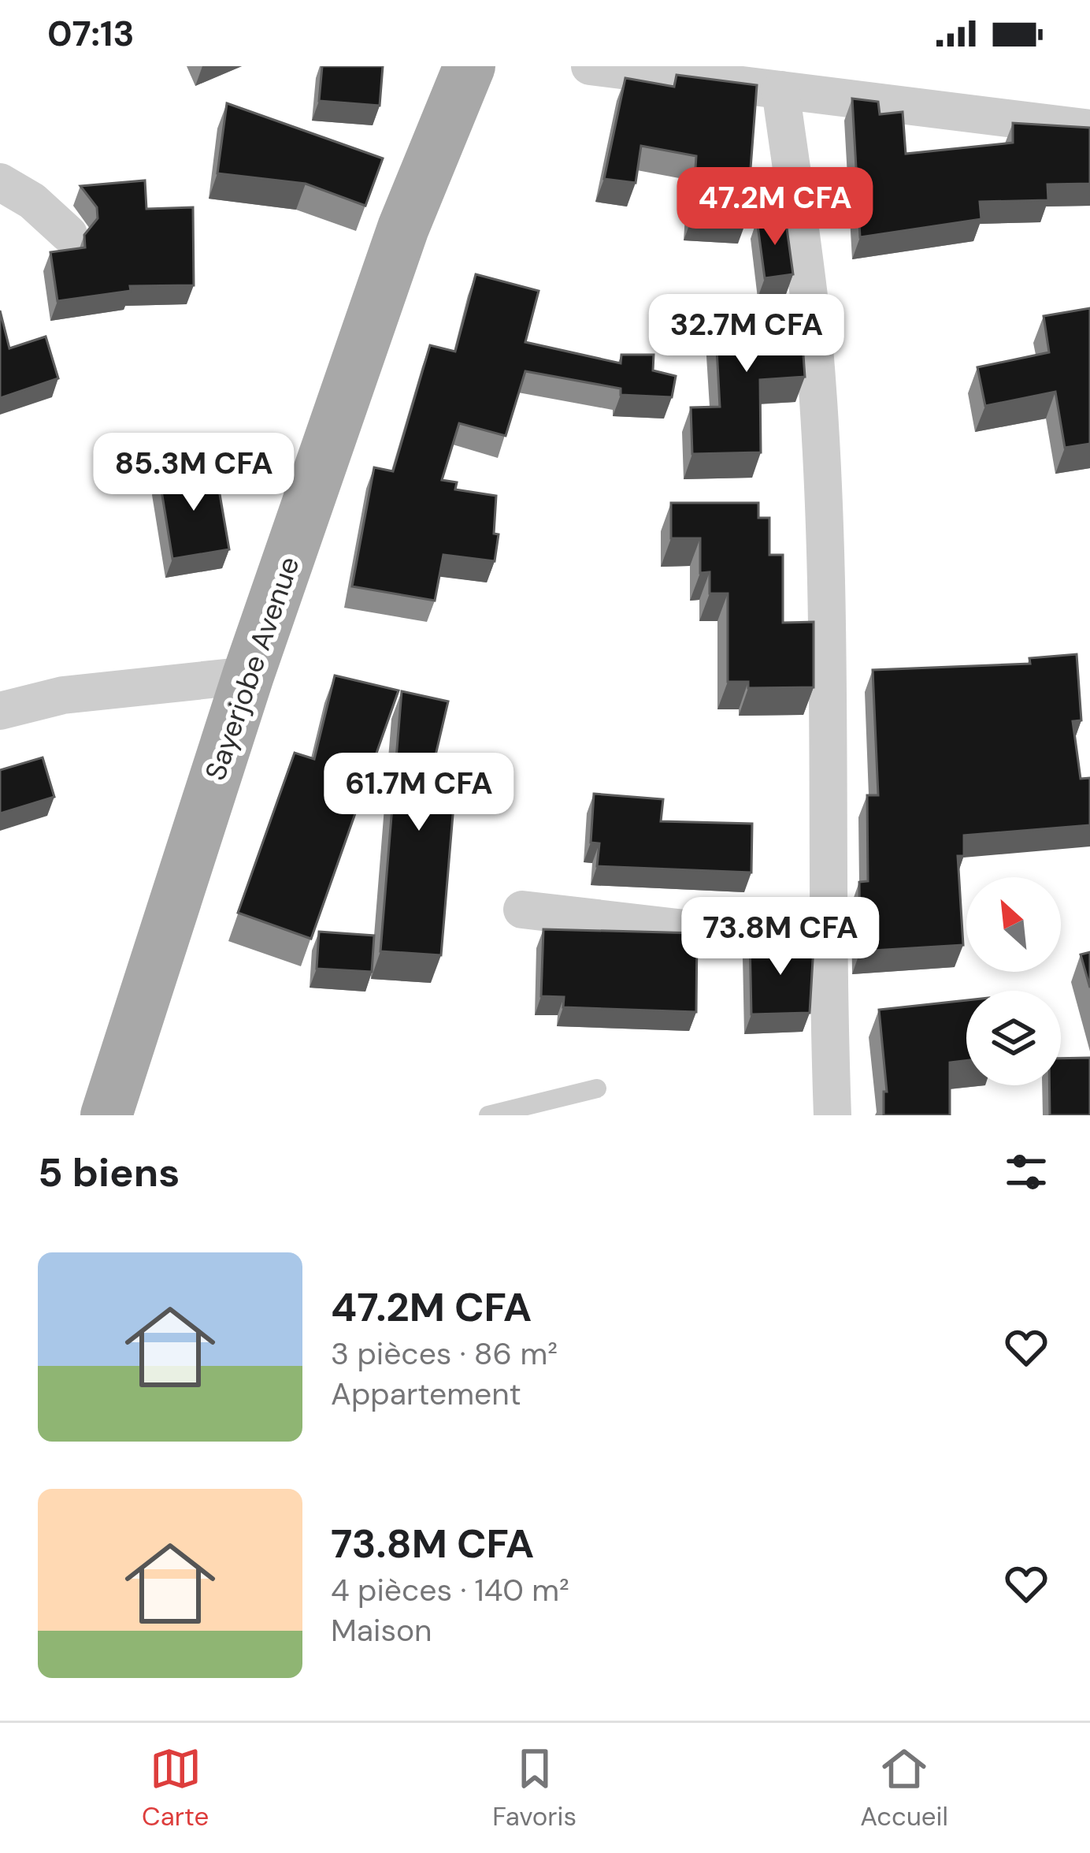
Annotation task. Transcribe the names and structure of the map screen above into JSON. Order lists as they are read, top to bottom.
{
  "streets": {
    "main road": ["Sayerjobe Avenue"]
  },
  "north": "top left",
  "page": {
    "status": "07:13",
    "price": [
      "47.2M CFA",
      "32.7M CFA",
      "85.3M CFA",
      "61.7M CFA",
      "73.8M CFA"
    ],
    "heading": "5 biens",
    "list": [
      {
        "name": "47.2M CFA",
        "note": "3 pièces · 86 m² · Appartement"
      },
      {
        "name": "73.8M CFA",
        "note": "4 pièces · 140 m² · Maison"
      }
    ],
    "tabs": ["Carte", "Favoris", "Accueil"]
  }
}
